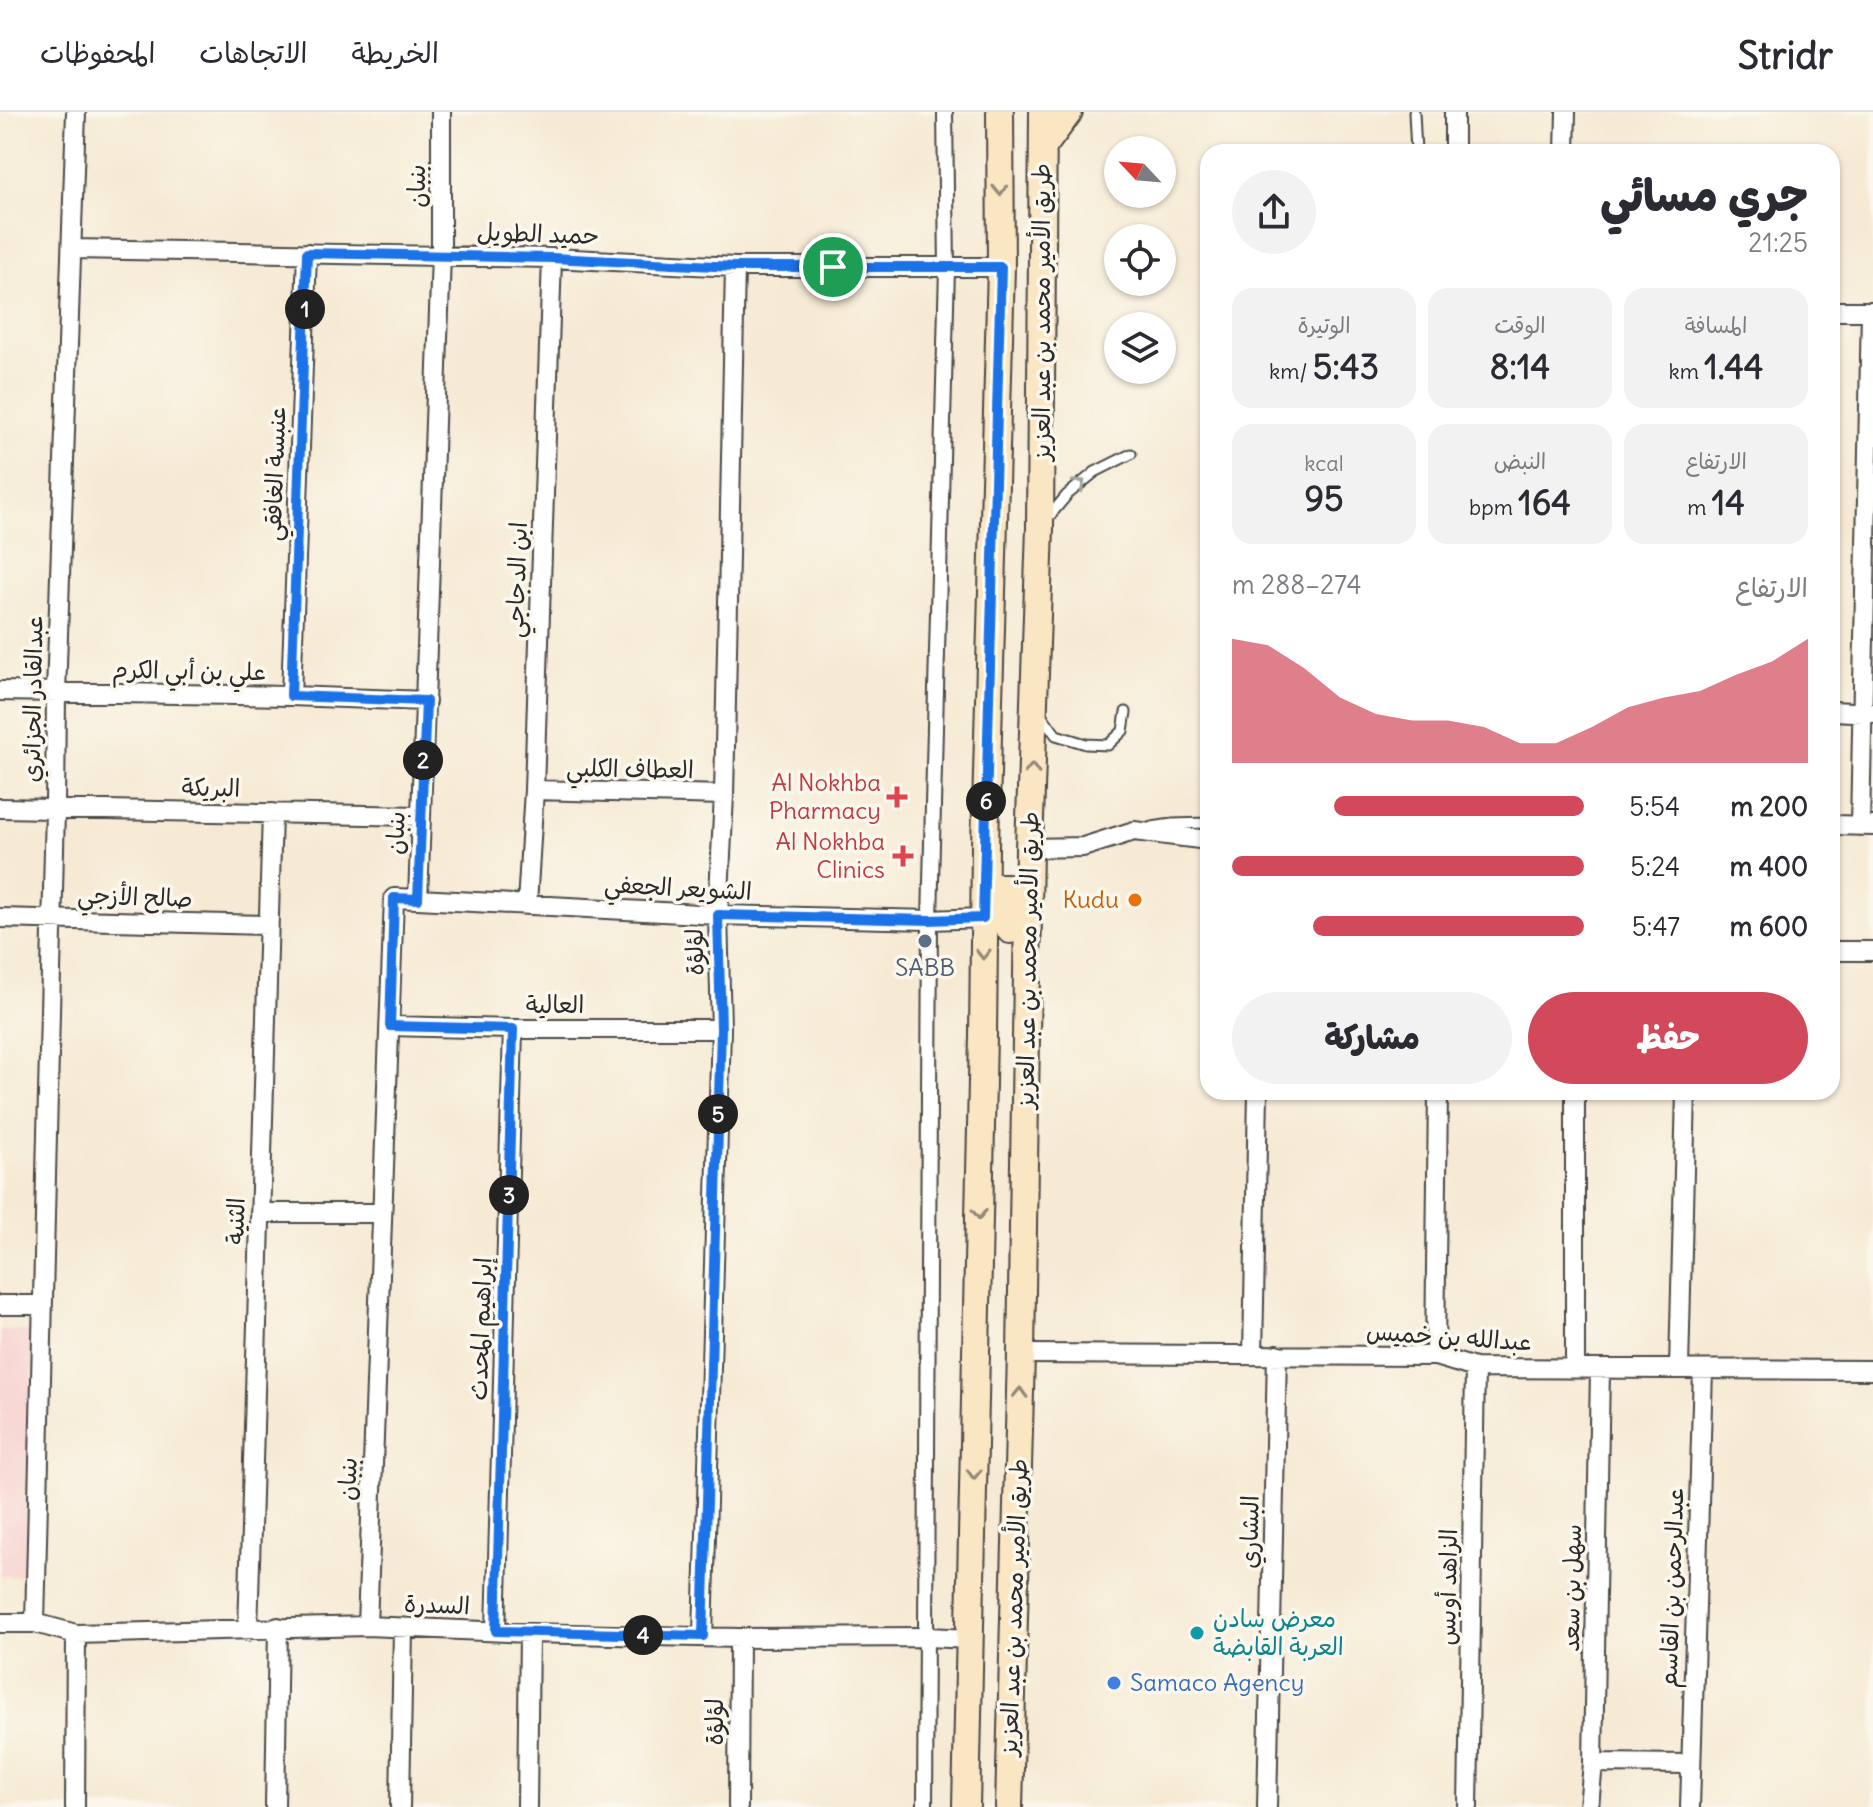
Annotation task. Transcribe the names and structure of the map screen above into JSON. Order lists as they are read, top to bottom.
{
  "streets": {
    "main road": ["طريق الأمير محمد بن عبد العزيز"],
    "street": [
      "بنبان",
      "حميد الطويل",
      "عنبسة الغافقي",
      "ابن الدجاجي",
      "علي بن أبي الكرم",
      "عبدالقادر الجزائري",
      "العطاف الكلبي",
      "البريكة",
      "الشويعر الجعفي",
      "صالح الأزجي",
      "لؤلؤة",
      "العالية",
      "الثنية",
      "إبراهيم المحدث",
      "عبدالله بن خميس",
      "البشاري",
      "الزاهد أويس",
      "سهل بن سعد",
      "عبدالرحمن بن القاسم",
      "السدرة"
    ]
  },
  "crossings": [
    ["بنبان", "حميد الطويل"],
    ["بنبان", "علي بن أبي الكرم"],
    ["بنبان", "البريكة"],
    ["بنبان", "الشويعر الجعفي"],
    ["بنبان", "العالية"],
    ["بنبان", "السدرة"],
    ["حميد الطويل", "طريق الأمير محمد بن عبد العزيز"],
    ["حميد الطويل", "عنبسة الغافقي"],
    ["حميد الطويل", "ابن الدجاجي"],
    ["حميد الطويل", "عبدالقادر الجزائري"],
    ["حميد الطويل", "لؤلؤة"],
    ["طريق الأمير محمد بن عبد العزيز", "الشويعر الجعفي"],
    ["طريق الأمير محمد بن عبد العزيز", "عبدالله بن خميس"],
    ["طريق الأمير محمد بن عبد العزيز", "السدرة"],
    ["عنبسة الغافقي", "علي بن أبي الكرم"],
    ["ابن الدجاجي", "العطاف الكلبي"],
    ["ابن الدجاجي", "الشويعر الجعفي"],
    ["علي بن أبي الكرم", "عبدالقادر الجزائري"],
    ["عبدالقادر الجزائري", "البريكة"],
    ["عبدالقادر الجزائري", "صالح الأزجي"],
    ["عبدالقادر الجزائري", "السدرة"],
    ["العطاف الكلبي", "لؤلؤة"],
    ["البريكة", "الثنية"],
    ["الشويعر الجعفي", "لؤلؤة"],
    ["صالح الأزجي", "الثنية"],
    ["لؤلؤة", "العالية"],
    ["لؤلؤة", "السدرة"],
    ["العالية", "إبراهيم المحدث"],
    ["الثنية", "السدرة"],
    ["إبراهيم المحدث", "السدرة"],
    ["عبدالله بن خميس", "البشاري"],
    ["عبدالله بن خميس", "الزاهد أويس"],
    ["عبدالله بن خميس", "سهل بن سعد"],
    ["عبدالله بن خميس", "عبدالرحمن بن القاسم"]
  ],
  "places": {
    "health": ["Al Nokhba Pharmacy", "Al Nokhba Clinics"],
    "other": [
      "Kudu",
      "SABB",
      "معرض سادن العربة القابضة",
      "Samaco Agency"
    ]
  },
  "north": "top left",
  "page": {
    "header": "Stridr",
    "nav": ["الخريطة", "الاتجاهات", "المحفوظات"],
    "heading": ["جري مسائي", "21:25"],
    "stats": [
      ["المسافة", "1.44 km"],
      ["الوقت", "8:14"],
      ["الوتيرة", "5:43 /km"],
      ["الارتفاع", "14 m"],
      ["النبض", "164 bpm"],
      ["kcal", "95"]
    ],
    "pins": [
      "1",
      "2",
      "6",
      "5",
      "3",
      "4"
    ],
    "chart": ["الارتفاع", "274–288 m"],
    "list": [
      {
        "name": "200 m",
        "note": "5:54"
      },
      {
        "name": "400 m",
        "note": "5:24"
      },
      {
        "name": "600 m",
        "note": "5:47"
      }
    ],
    "buttons": ["حفظ", "مشاركة"]
  }
}
